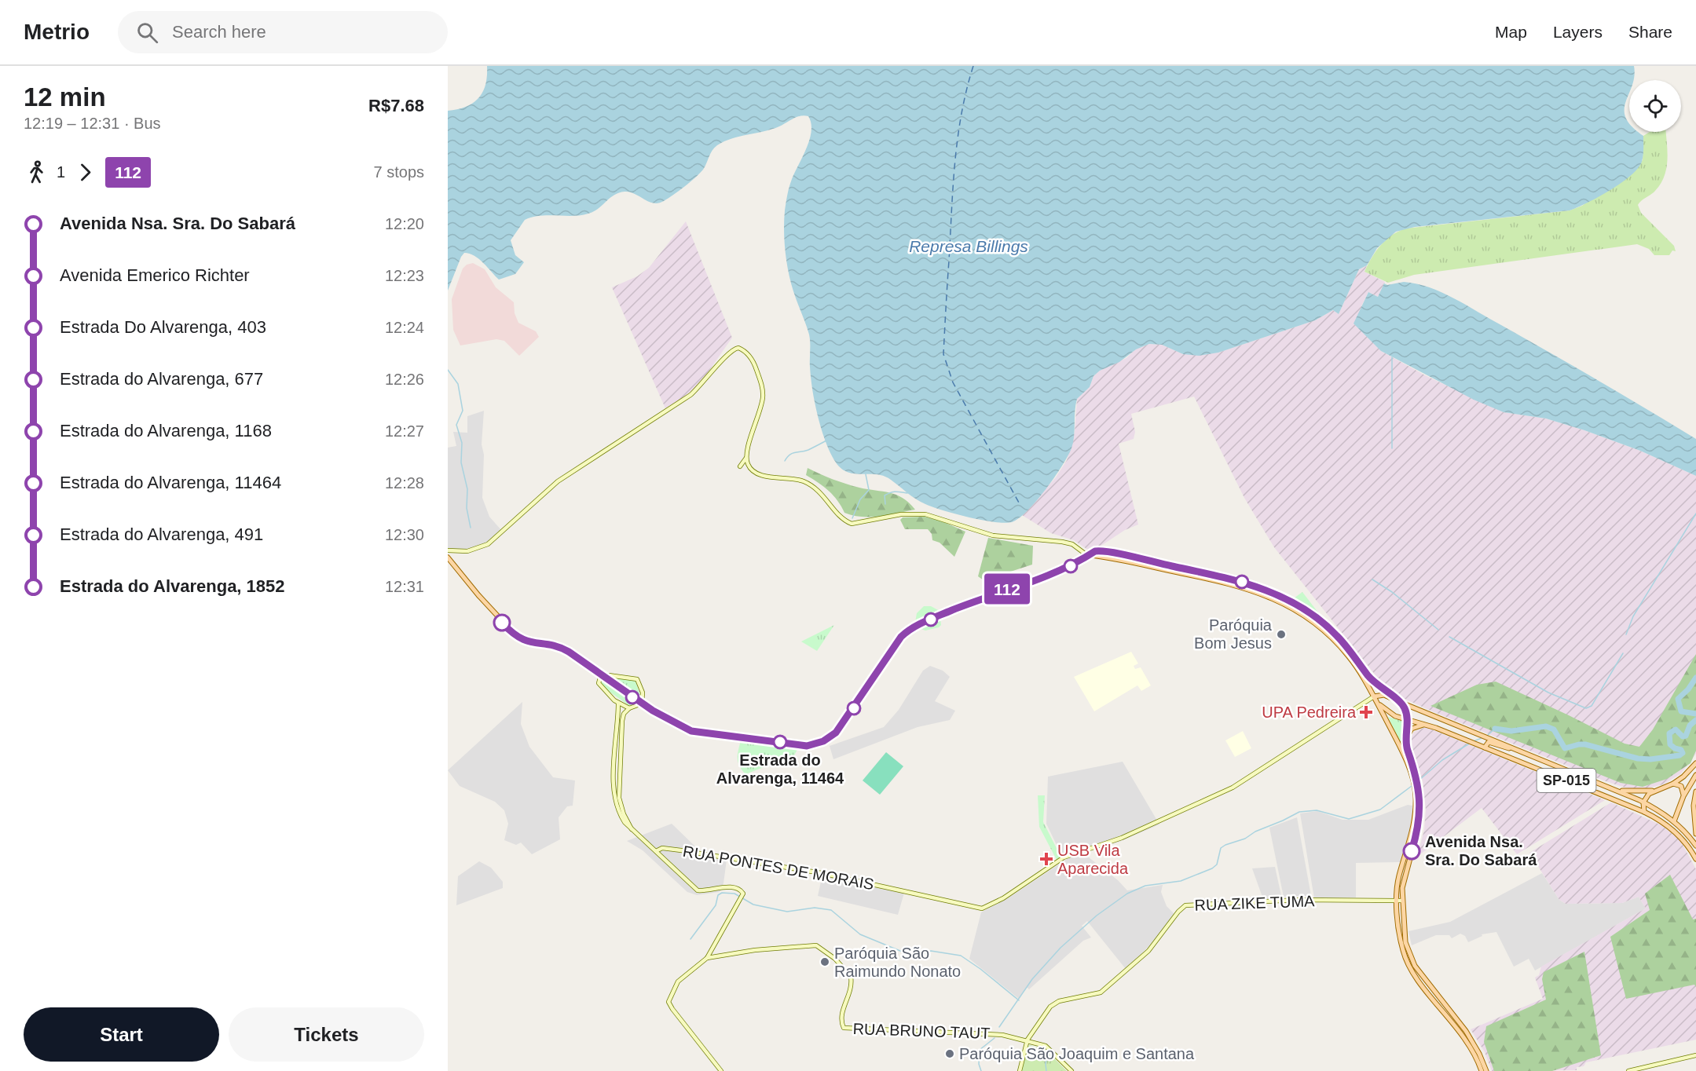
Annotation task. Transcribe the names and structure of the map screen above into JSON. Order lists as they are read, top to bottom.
{
  "streets": {
    "main road": ["SP-015"],
    "street": ["RUA PONTES DE MORAIS", "RUA ZIKE TUMA", "RUA BRUNO TAUT"]
  },
  "crossings": [
    ["SP-015", "RUA PONTES DE MORAIS"],
    ["RUA ZIKE TUMA", "RUA BRUNO TAUT"]
  ],
  "water": ["Represa Billings"],
  "places": {
    "other": [
      "Paróquia Bom Jesus",
      "Estrada do Alvarenga, 11464",
      "Avenida Nsa. Sra. Do Sabará",
      "Paróquia São Raimundo Nonato",
      "Paróquia São Joaquim e Santana"
    ],
    "health": ["UPA Pedreira", "USB Vila Aparecida"]
  },
  "lines": ["bus line 112"],
  "page": {
    "header": "Metrio",
    "search": "Search here",
    "nav": ["Map", "Layers", "Share"],
    "heading": ["12 min", "12:19 – 12:31 · Bus", "R$7.68"],
    "on_map": "112",
    "legs": ["1", "112", "7 stops"],
    "list": [
      {
        "name": "Avenida Nsa. Sra. Do Sabará",
        "value": "12:20"
      },
      {
        "name": "Avenida Emerico Richter",
        "value": "12:23"
      },
      {
        "name": "Estrada Do Alvarenga, 403",
        "value": "12:24"
      },
      {
        "name": "Estrada do Alvarenga, 677",
        "value": "12:26"
      },
      {
        "name": "Estrada do Alvarenga, 1168",
        "value": "12:27"
      },
      {
        "name": "Estrada do Alvarenga, 11464",
        "value": "12:28"
      },
      {
        "name": "Estrada do Alvarenga, 491",
        "value": "12:30"
      },
      {
        "name": "Estrada do Alvarenga, 1852",
        "value": "12:31"
      }
    ],
    "buttons": ["Start", "Tickets"]
  }
}
